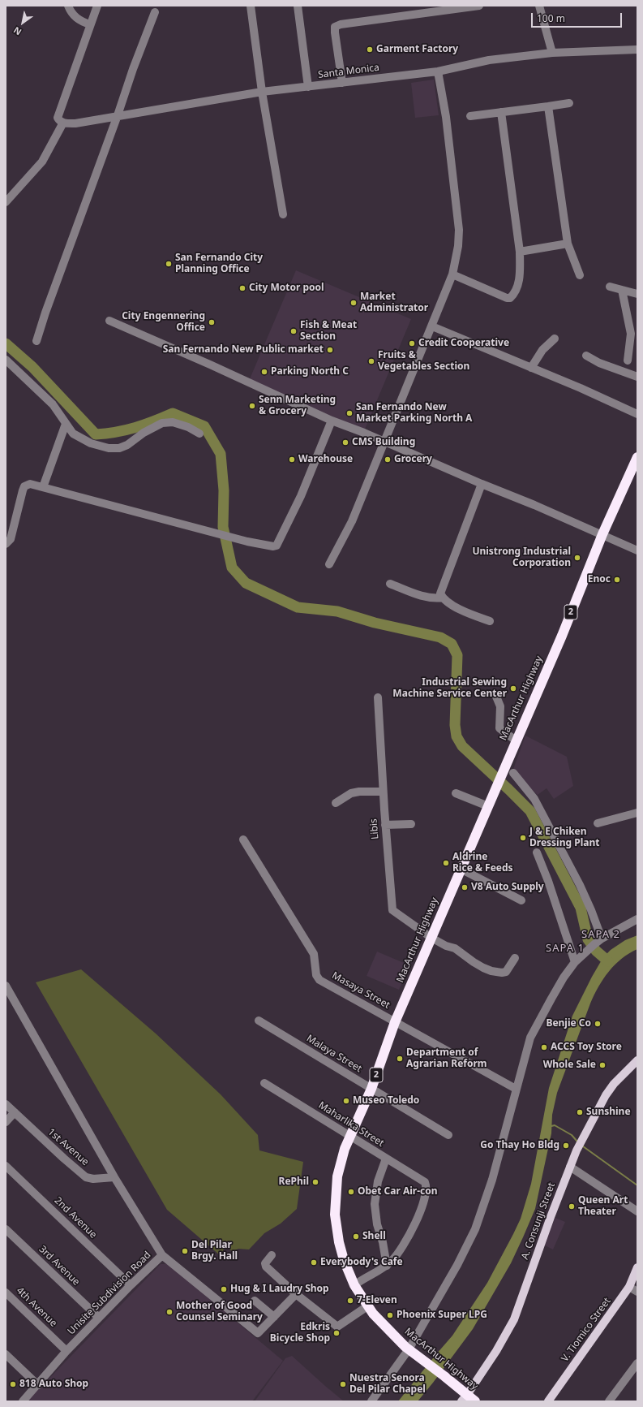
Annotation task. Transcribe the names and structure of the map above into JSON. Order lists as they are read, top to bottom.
{
  "streets": {
    "highway": ["2", "MacArthur Highway"],
    "main road": ["A. Consunji Street", "V. Tiomico Street"],
    "street": [
      "Santa Monica",
      "Libis",
      "Masaya Street",
      "Malaya Street",
      "Maharlika Street",
      "1st Avenue",
      "2nd Avenue",
      "3rd Avenue",
      "Unisite Subdivision Road",
      "4th Avenue"
    ]
  },
  "crossings": [
    ["MacArthur Highway", "Libis"],
    ["MacArthur Highway", "Masaya Street"],
    ["MacArthur Highway", "Malaya Street"],
    ["MacArthur Highway", "Maharlika Street"],
    ["MacArthur Highway", "A. Consunji Street"],
    ["2nd Avenue", "Unisite Subdivision Road"],
    ["3rd Avenue", "Unisite Subdivision Road"],
    ["Unisite Subdivision Road", "4th Avenue"]
  ],
  "districts": ["SAPA 2", "SAPA 1"],
  "places": [
    "Garment Factory",
    "San Fernando City Planning Office",
    "City Motor pool",
    "Market Administrator",
    "City Engennering Office",
    "Fish & Meat Section",
    "Credit Cooperative",
    "San Fernando New Public market",
    "Fruits & Vegetables Section",
    "Parking North C",
    "Senn Marketing & Grocery",
    "San Fernando New Market Parking North A",
    "CMS Building",
    "Warehouse",
    "Grocery",
    "Unistrong Industrial Corporation",
    "Enoc",
    "Industrial Sewing Machine Service Center",
    "J & E Chiken Dressing Plant",
    "Aldrine Rice & Feeds",
    "V8 Auto Supply",
    "Benjie Co",
    "ACCS Toy Store",
    "Department of Agrarian Reform",
    "Whole Sale",
    "Museo Toledo",
    "Sunshine",
    "Go Thay Ho Bldg",
    "RePhil",
    "Obet Car Air-con",
    "Queen Art Theater",
    "Shell",
    "Del Pilar Brgy. Hall",
    "Everybody's Cafe",
    "Hug & I Laudry Shop",
    "7-Eleven",
    "Mother of Good Counsel Seminary",
    "Phoenix Super LPG",
    "Edkris Bicycle Shop",
    "818 Auto Shop",
    "Nuestra Senora Del Pilar Chapel"
  ],
  "scale_bar": "100 m",
  "north": "bottom left"
}
